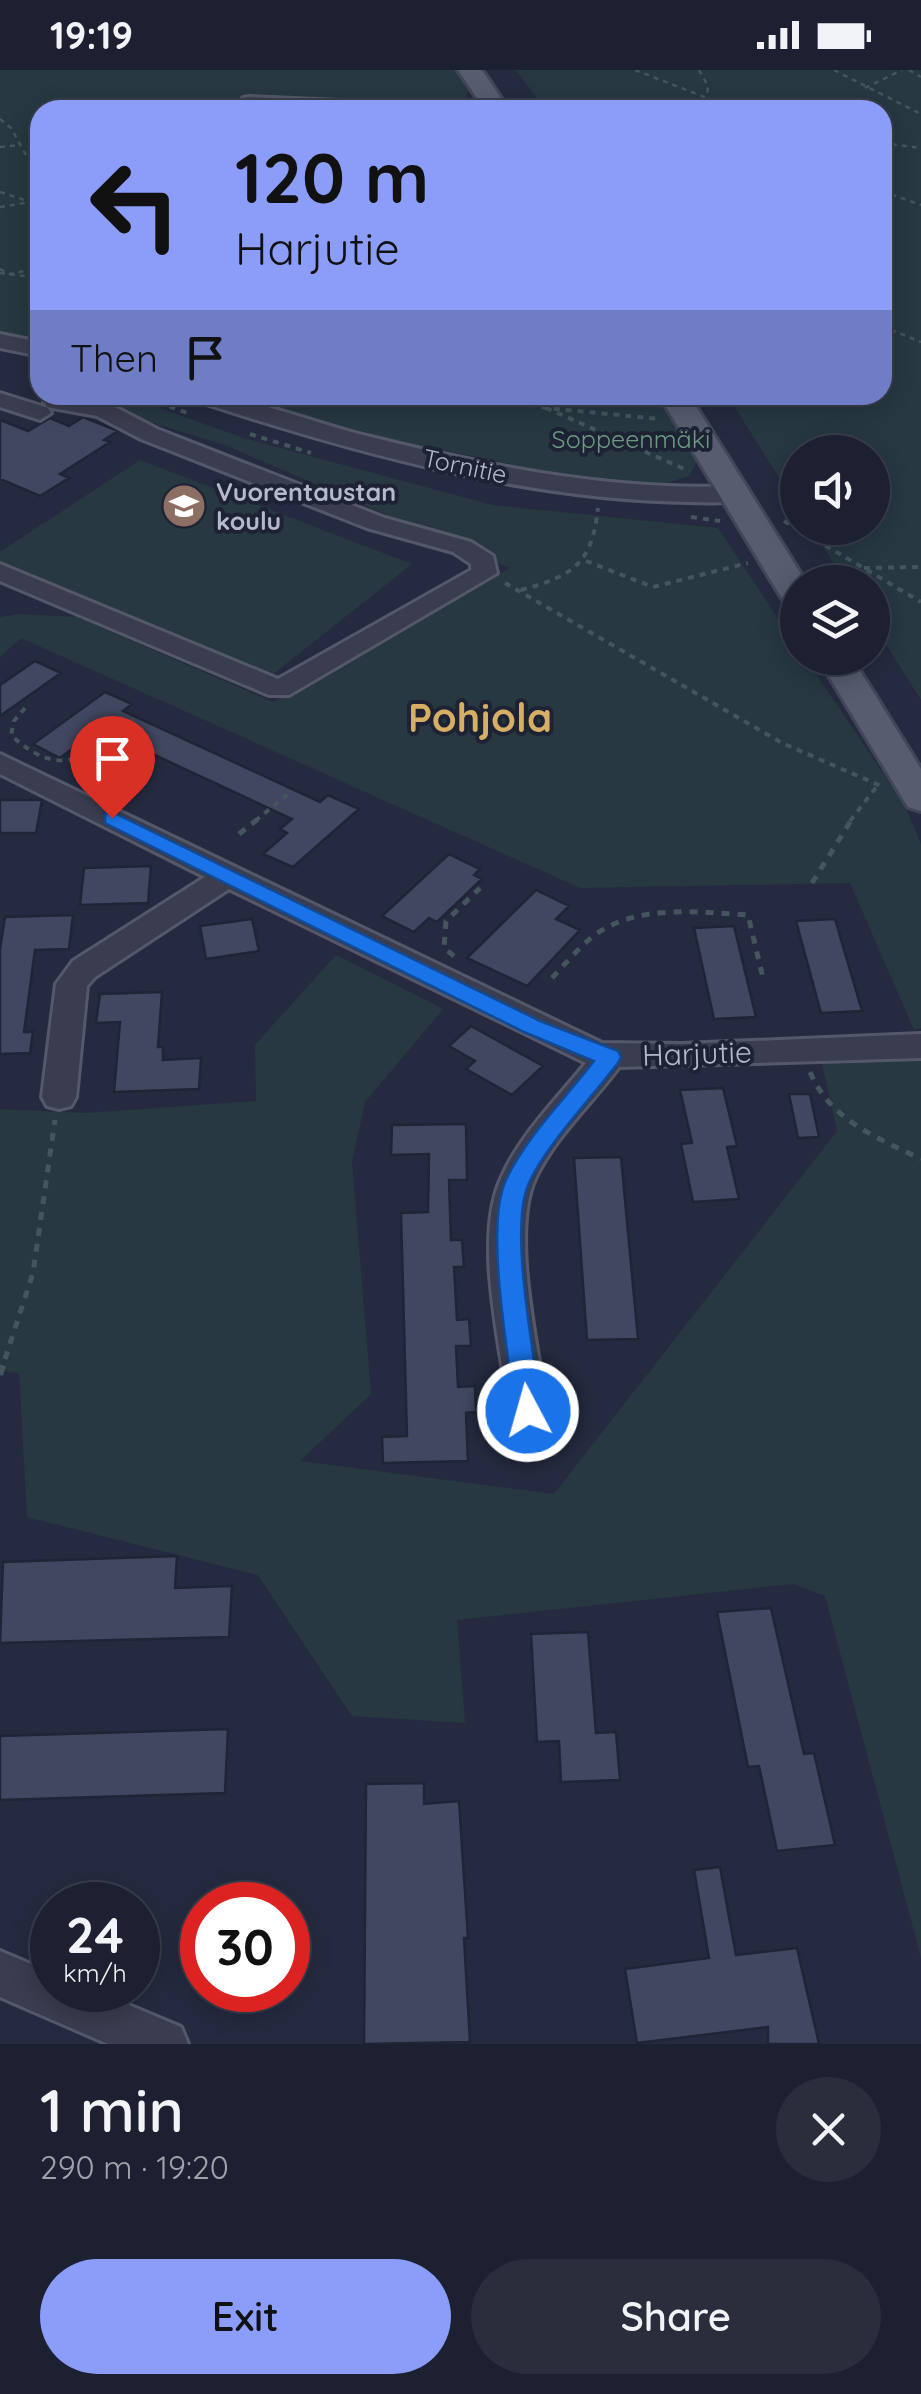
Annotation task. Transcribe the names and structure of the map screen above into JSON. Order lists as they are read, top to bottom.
{
  "streets": {
    "street": ["Tornitie", "Harjutie"]
  },
  "districts": ["Pohjola"],
  "parks": ["Soppeenmäki"],
  "places": {
    "school or university": ["Vuorentaustan koulu"]
  },
  "page": {
    "status": "19:19",
    "turn": ["120 m", "Harjutie"],
    "then": "Then",
    "speed": "24 km/h",
    "limit": "30",
    "heading": ["1 min", "290 m · 19:20"],
    "buttons": ["Exit", "Share"]
  }
}
